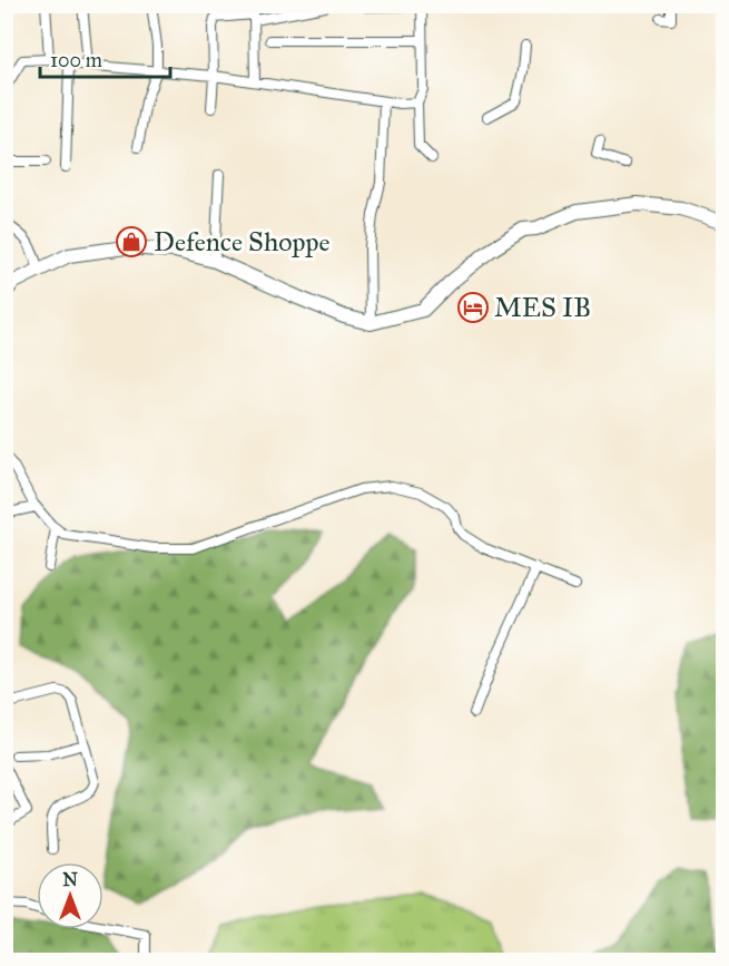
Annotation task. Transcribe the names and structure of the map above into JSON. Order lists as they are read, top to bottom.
{
  "places": {
    "shop": ["Defence Shoppe"],
    "hotel": ["MES IB"]
  },
  "scale_bar": "100 m",
  "north": "top"
}
